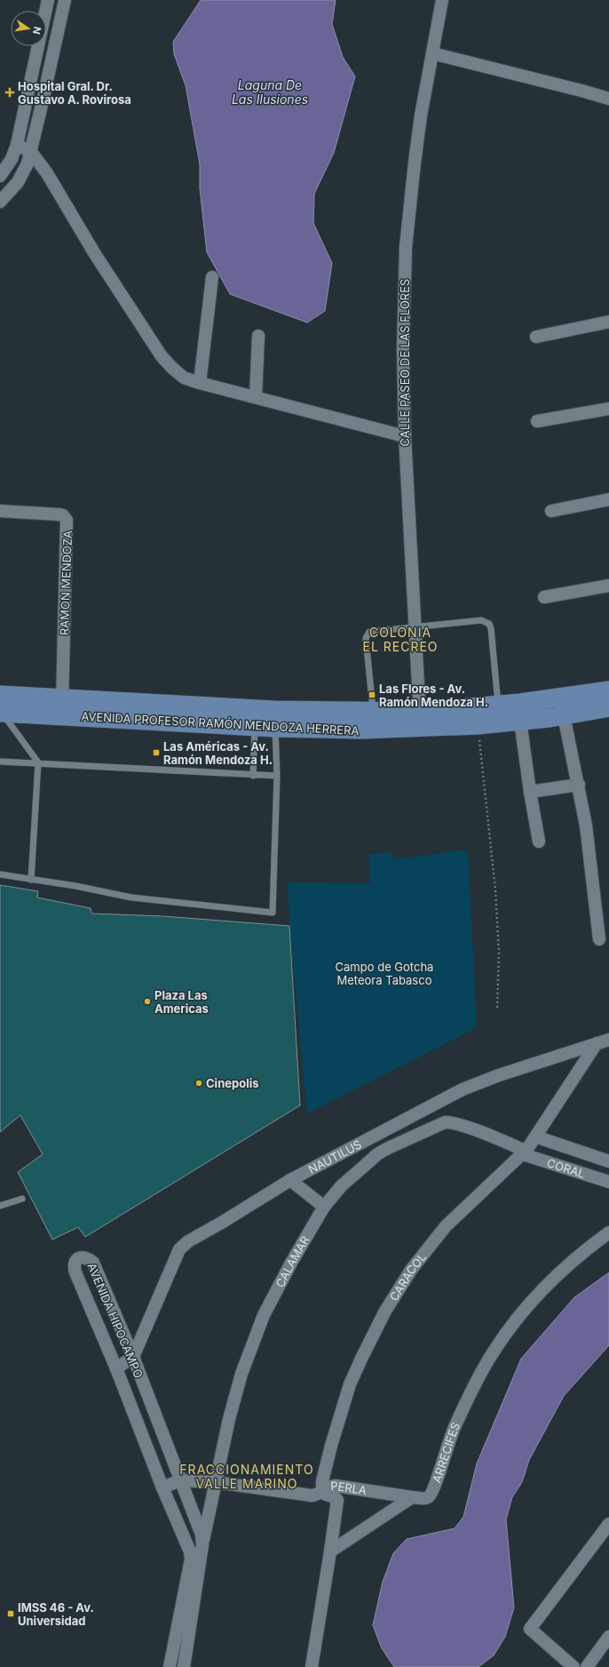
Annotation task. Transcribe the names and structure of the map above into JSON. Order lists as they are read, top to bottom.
{
  "streets": {
    "main road": ["AVENIDA PROFESOR RAMÓN MENDOZA HERRERA"],
    "street": [
      "CALLE PASEO DE LAS FLORES",
      "RAMON MENDOZA",
      "NAUTILUS",
      "CORAL",
      "CALAMAR",
      "CARACOL",
      "AVENIDA HIPOCAMPO",
      "ARRECIFES",
      "PERLA"
    ]
  },
  "crossings": [
    ["CALLE PASEO DE LAS FLORES", "AVENIDA PROFESOR RAMÓN MENDOZA HERRERA"],
    ["RAMON MENDOZA", "AVENIDA PROFESOR RAMÓN MENDOZA HERRERA"],
    ["NAUTILUS", "CARACOL"],
    ["NAUTILUS", "AVENIDA HIPOCAMPO"],
    ["CORAL", "CALAMAR"],
    ["CORAL", "CARACOL"],
    ["CALAMAR", "CARACOL"],
    ["CALAMAR", "AVENIDA HIPOCAMPO"],
    ["CALAMAR", "PERLA"],
    ["CARACOL", "PERLA"],
    ["AVENIDA HIPOCAMPO", "PERLA"],
    ["ARRECIFES", "PERLA"]
  ],
  "districts": ["COLONIA EL RECREO", "FRACCIONAMIENTO VALLE MARINO"],
  "water": ["Laguna De Las Ilusiones"],
  "parks": ["Campo de Gotcha Meteora Tabasco"],
  "places": {
    "health": ["Hospital Gral. Dr. Gustavo A. Rovirosa"],
    "transit": ["Las Flores - Av. Ramón Mendoza H.", "Las Américas - Av. Ramón Mendoza H.", "IMSS 46 - Av. Universidad"],
    "other": ["Plaza Las Americas", "Cinepolis"]
  },
  "north": "right"
}
